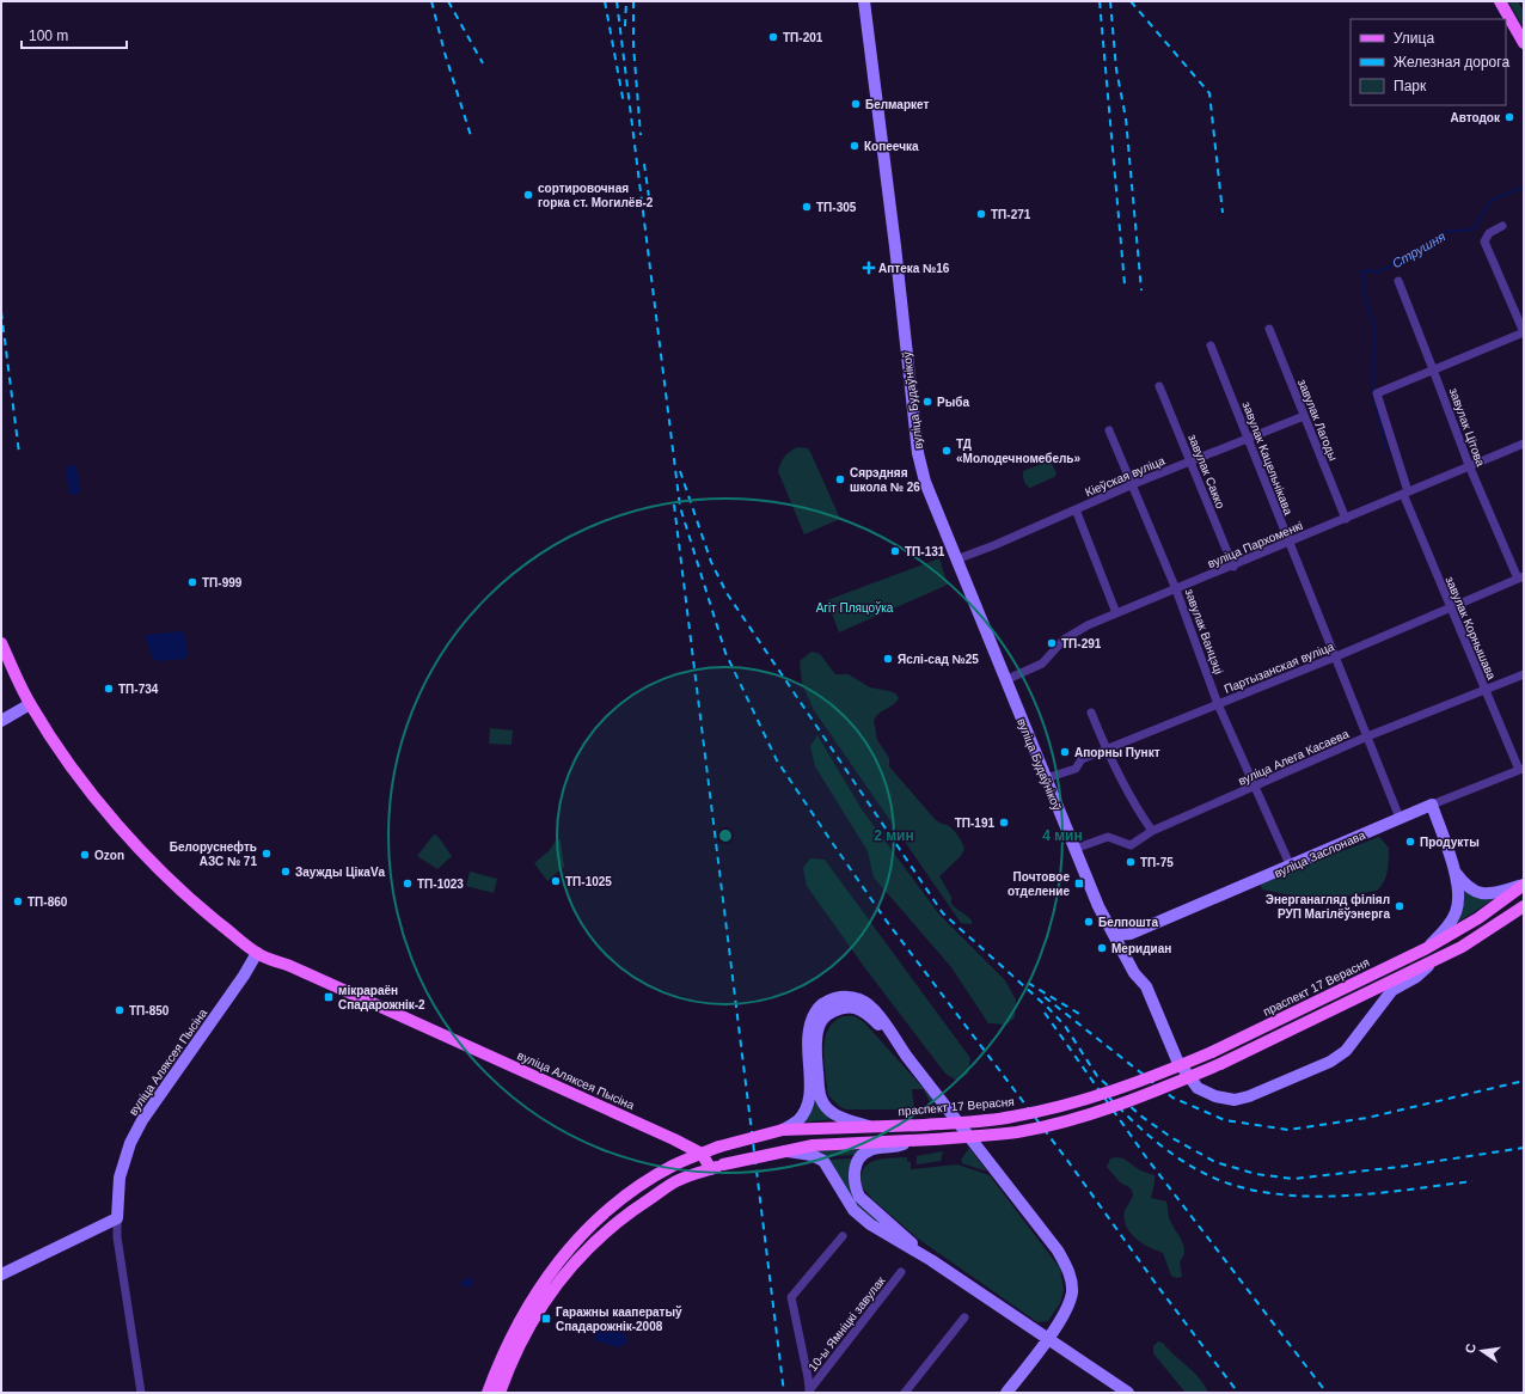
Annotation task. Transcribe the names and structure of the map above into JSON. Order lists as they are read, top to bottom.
{
  "streets": {
    "main road": [
      "вуліца Будаўнікоў",
      "вуліца Заслонава",
      "праспект 17 Верасня",
      "вуліца Аляксея Пысіна"
    ],
    "street": [
      "завулак Лагоды",
      "завулак Цітова",
      "завулак Кацельнікава",
      "завулак Сакко",
      "Кіеўская вуліца",
      "вуліца Пархоменкі",
      "завулак Корнышава",
      "завулак Ванцэці",
      "Партызанская вуліца",
      "вуліца Алега Касаева",
      "10-ы Ямніцкі завулак"
    ]
  },
  "crossings": [
    ["вуліца Будаўнікоў", "Кіеўская вуліца"],
    ["вуліца Будаўнікоў", "вуліца Пархоменкі"],
    ["вуліца Будаўнікоў", "Партызанская вуліца"],
    ["вуліца Будаўнікоў", "вуліца Алега Касаева"],
    ["вуліца Будаўнікоў", "вуліца Заслонава"],
    ["завулак Лагоды", "Кіеўская вуліца"],
    ["завулак Лагоды", "вуліца Пархоменкі"],
    ["завулак Цітова", "вуліца Пархоменкі"],
    ["завулак Цітова", "завулак Корнышава"],
    ["завулак Цітова", "Партызанская вуліца"],
    ["завулак Кацельнікава", "Кіеўская вуліца"],
    ["завулак Кацельнікава", "вуліца Пархоменкі"],
    ["завулак Кацельнікава", "Партызанская вуліца"],
    ["завулак Кацельнікава", "вуліца Алега Касаева"],
    ["завулак Кацельнікава", "вуліца Заслонава"],
    ["завулак Сакко", "Кіеўская вуліца"],
    ["завулак Сакко", "вуліца Пархоменкі"],
    ["Кіеўская вуліца", "завулак Ванцэці"],
    ["вуліца Пархоменкі", "завулак Корнышава"],
    ["вуліца Пархоменкі", "завулак Ванцэці"],
    ["завулак Корнышава", "Партызанская вуліца"],
    ["завулак Корнышава", "вуліца Алега Касаева"],
    ["завулак Корнышава", "вуліца Заслонава"],
    ["завулак Ванцэці", "Партызанская вуліца"],
    ["завулак Ванцэці", "вуліца Алега Касаева"],
    ["завулак Ванцэці", "вуліца Заслонава"],
    ["праспект 17 Верасня", "вуліца Аляксея Пысіна"]
  ],
  "water": ["Струшня"],
  "parks": ["Агіт Пляцоўка"],
  "places": {
    "other": [
      "ТП-201",
      "Белмаркет",
      "Автодок",
      "Копеечка",
      "сортировочная горка ст. Могилёв-2",
      "ТП-305",
      "ТП-271",
      "Рыба",
      "ТД «Молодечномебель»",
      "Сярэдняя школа № 26",
      "ТП-131",
      "ТП-999",
      "ТП-291",
      "Яслі-сад №25",
      "ТП-734",
      "Апорны Пункт",
      "ТП-191",
      "Продукты",
      "Белоруснефть АЗС № 71",
      "Ozon",
      "ТП-75",
      "Заужды ЦікаVа",
      "ТП-1025",
      "ТП-1023",
      "ТП-860",
      "Энерганагляд філіял РУП Магілёўэнерга",
      "Белпошта",
      "Меридиан",
      "ТП-850"
    ],
    "health": ["Аптека №16"],
    "transit": ["Почтовое отделение", "мікрараён Спадарожнік-2", "Гаражны кааператыў Спадарожнік-2008"]
  },
  "legend": ["Улица", "Железная дорога", "Парк"],
  "scale_bar": "100 m",
  "north": "left",
  "rings": ["2 мин", "4 мин"]
}
